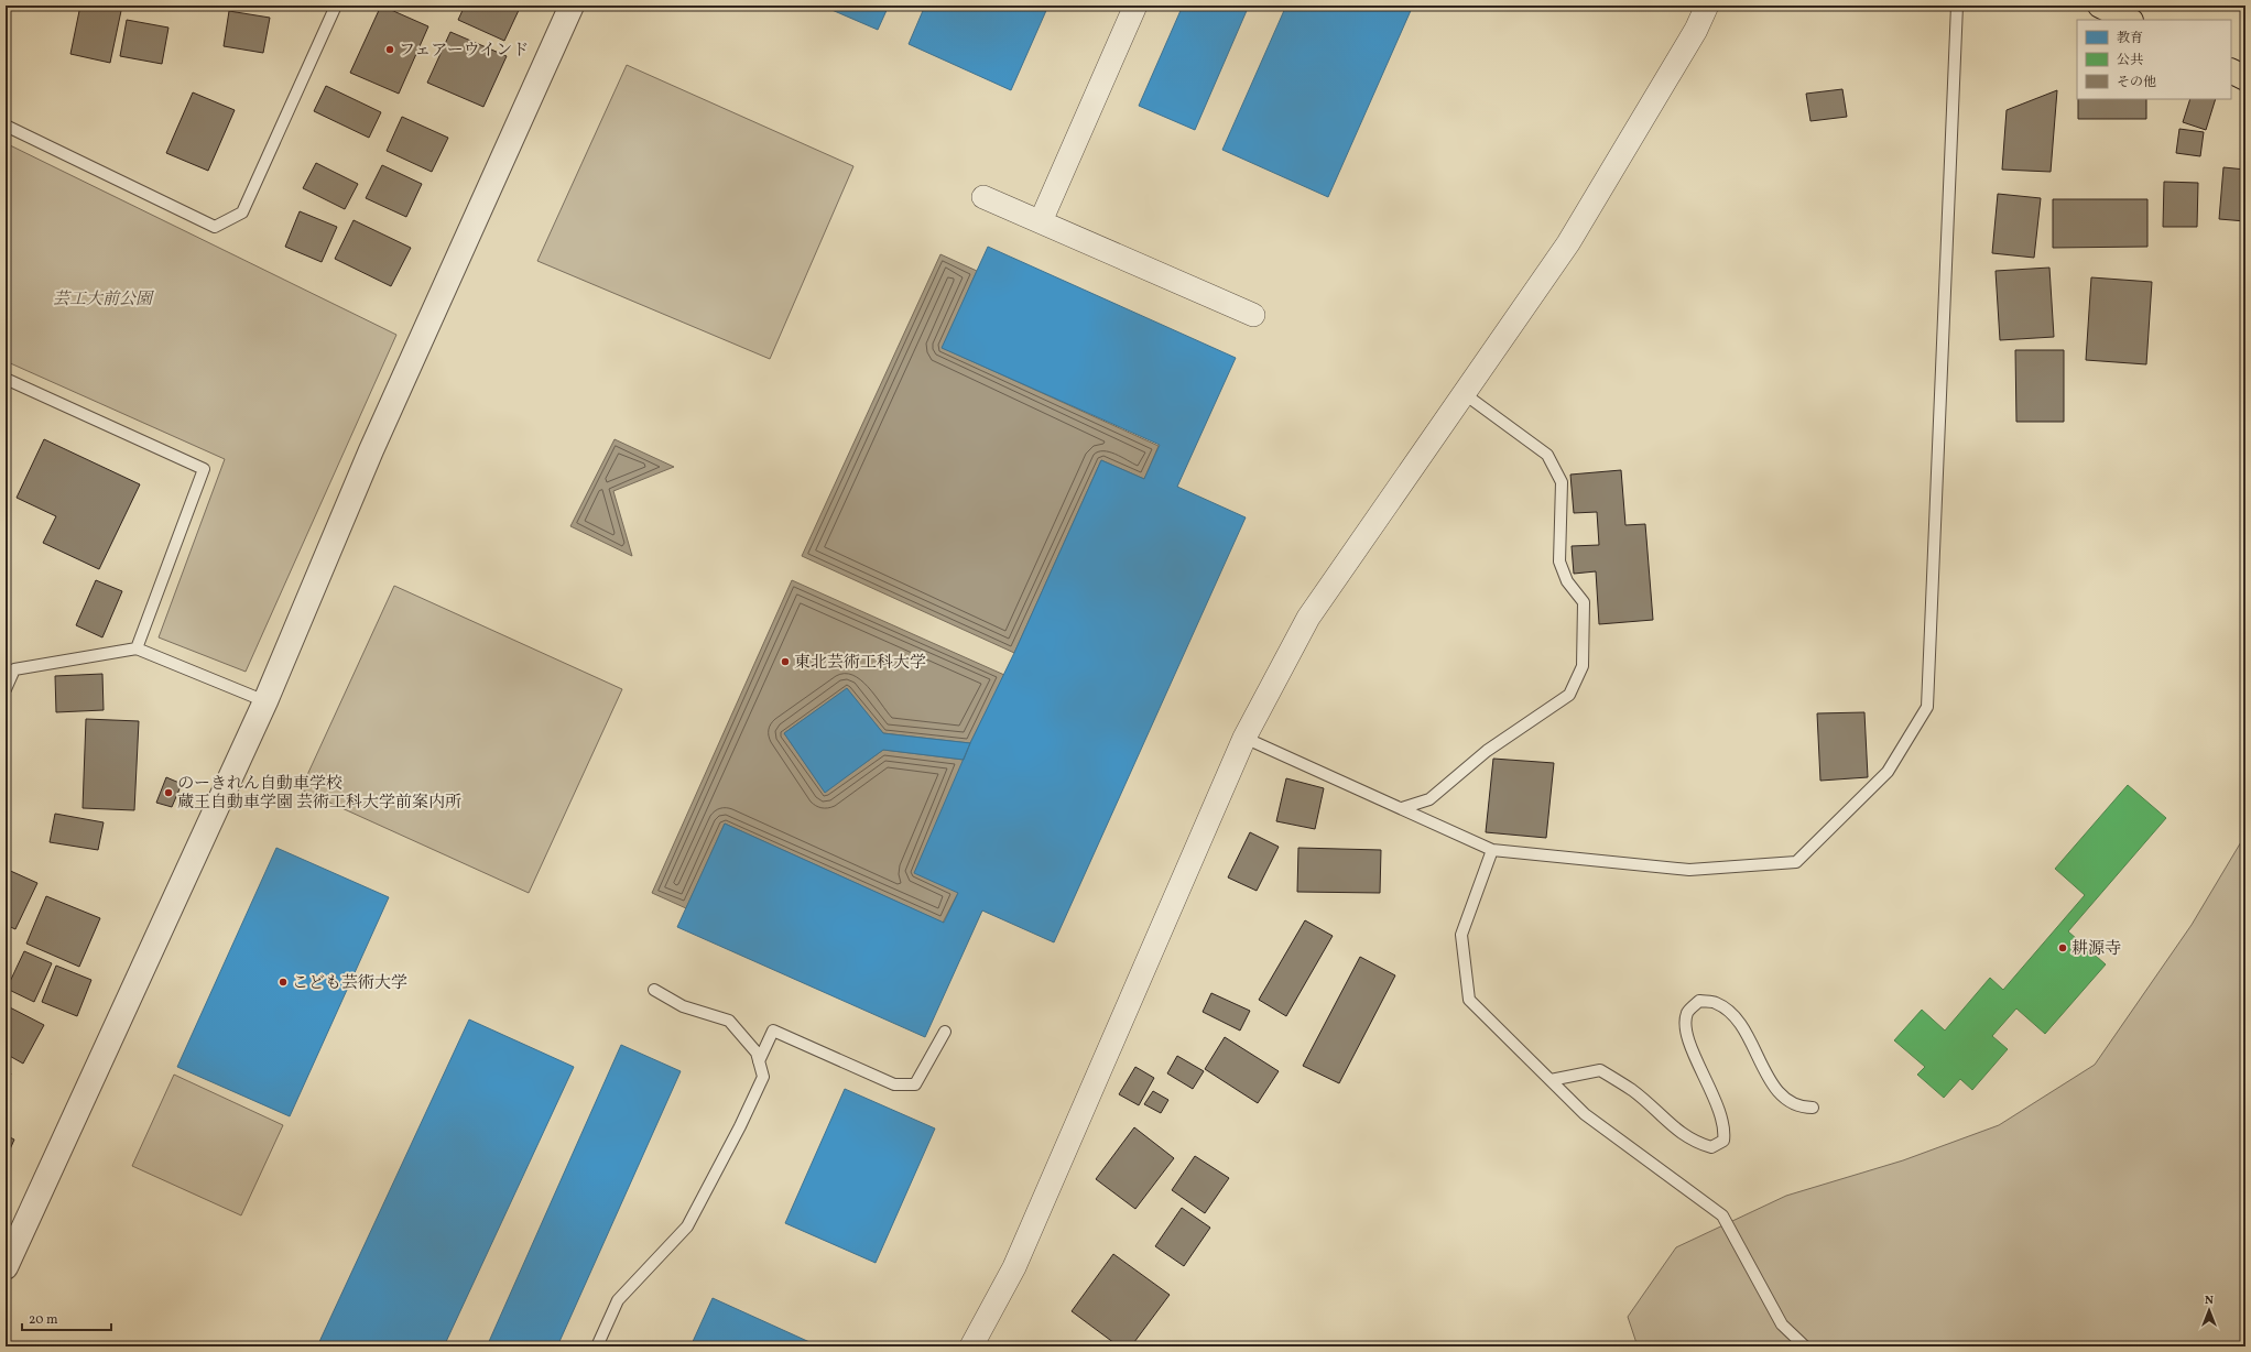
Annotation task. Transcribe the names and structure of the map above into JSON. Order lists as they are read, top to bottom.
{
  "parks": ["芸工大前公園"],
  "places": [
    "フェアーウインド",
    "東北芸術工科大学",
    "のーきれん自動車学校 蔵王自動車学園 芸術工科大学前案内所",
    "耕源寺",
    "こども芸術大学"
  ],
  "legend": ["教育", "公共", "その他"],
  "scale_bar": "20 m",
  "north": "top"
}
